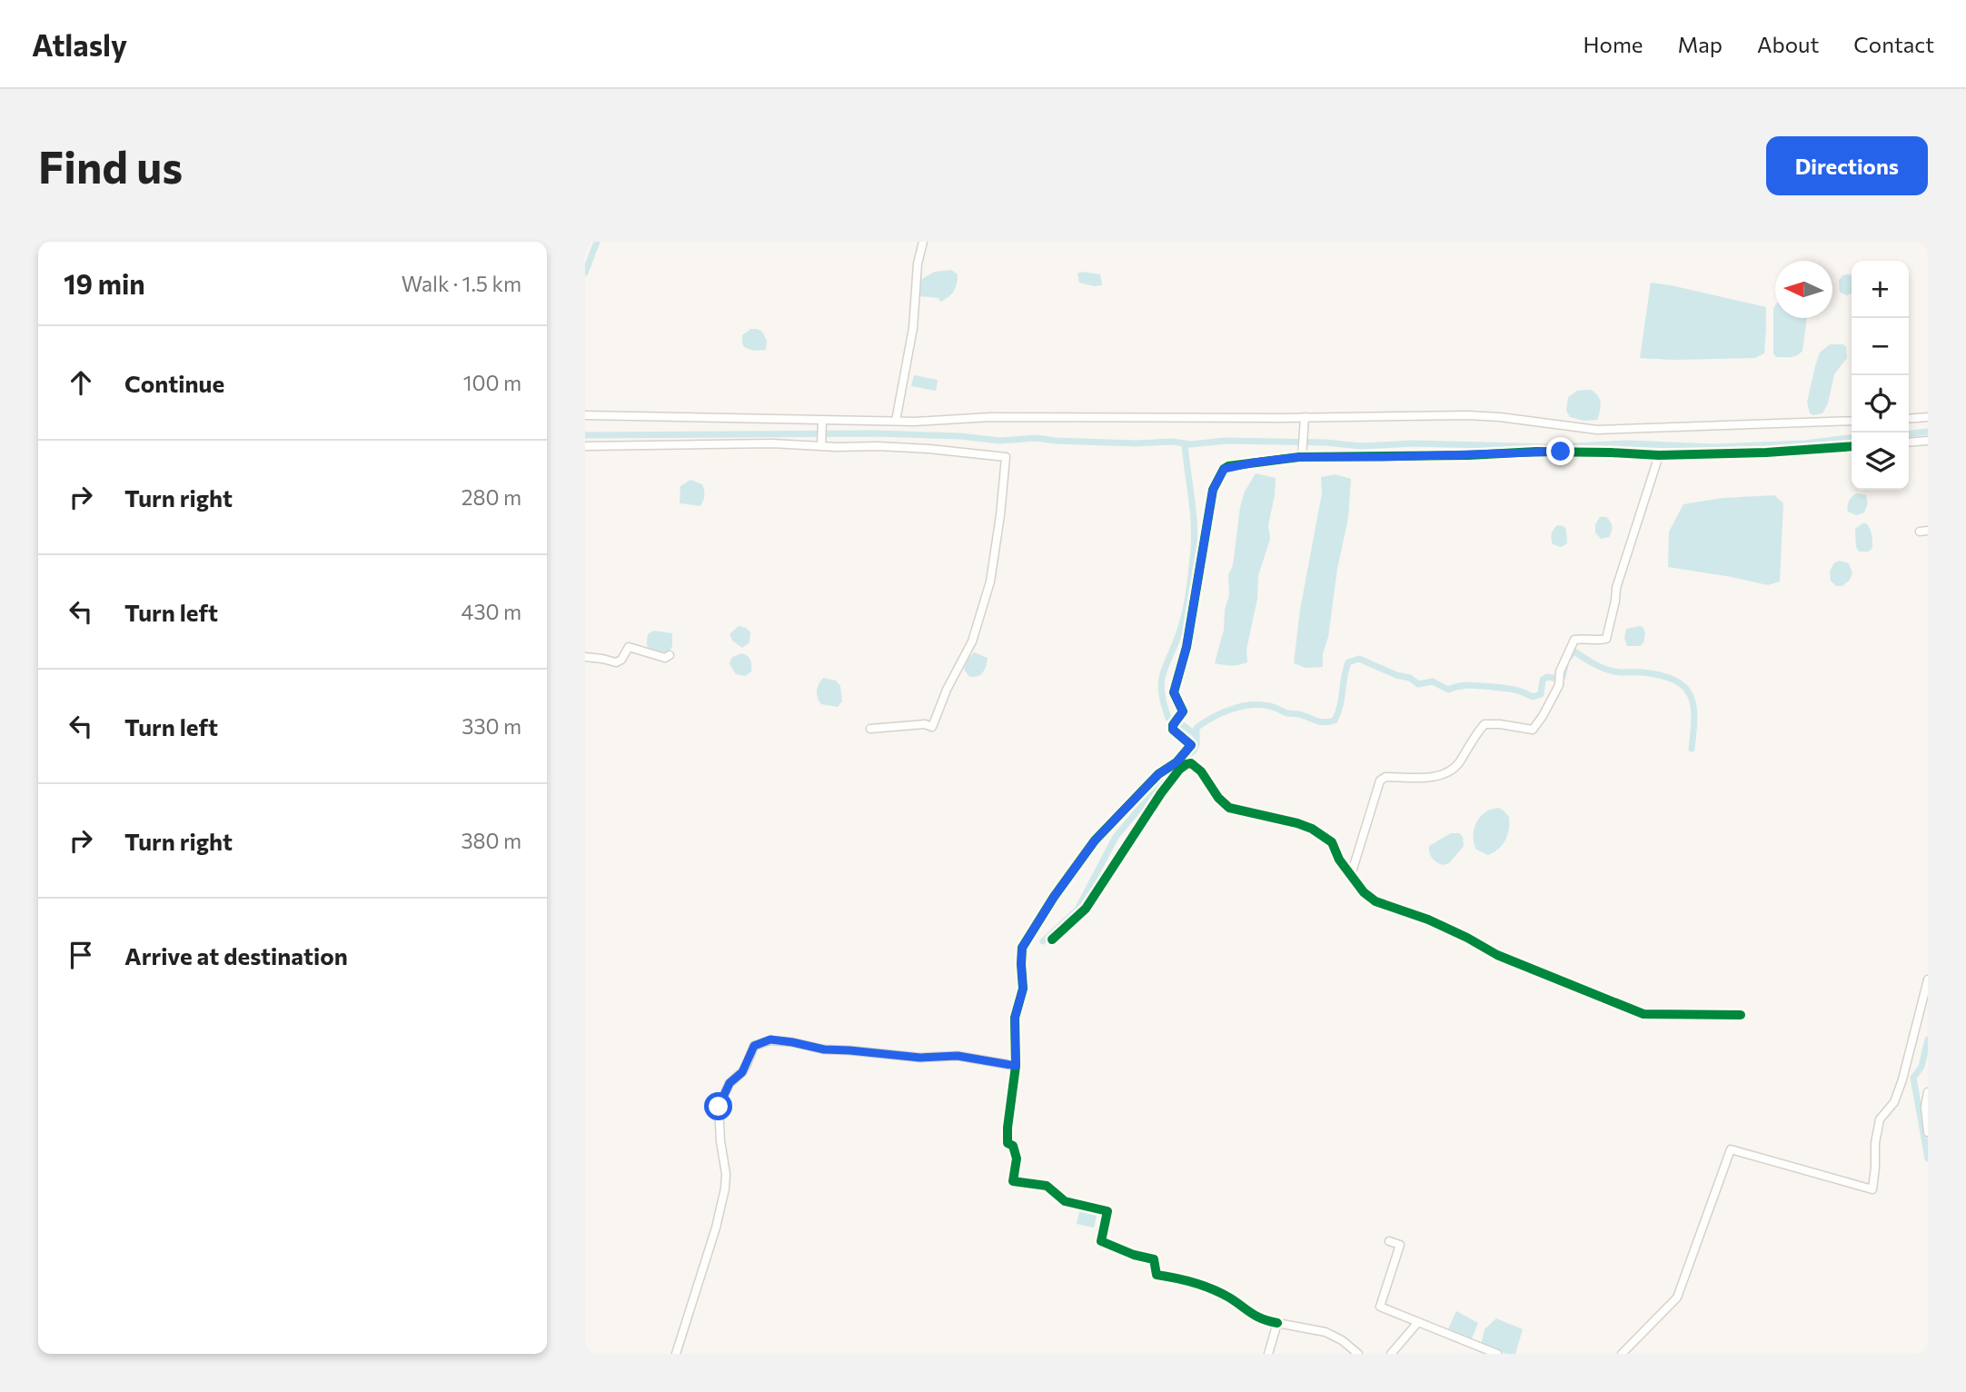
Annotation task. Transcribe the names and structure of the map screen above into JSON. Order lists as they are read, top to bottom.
{
  "north": "left",
  "page": {
    "header": "Atlasly",
    "nav": [
      "Home",
      "Map",
      "About",
      "Contact"
    ],
    "buttons": "Directions",
    "title": "Find us",
    "heading": ["19 min", "Walk · 1.5 km"],
    "map_buttons": ["+", "−"],
    "list": [
      ["Continue", "100 m"],
      ["Turn right", "280 m"],
      ["Turn left", "430 m"],
      ["Turn left", "330 m"],
      ["Turn right", "380 m"],
      "Arrive at destination"
    ]
  }
}
